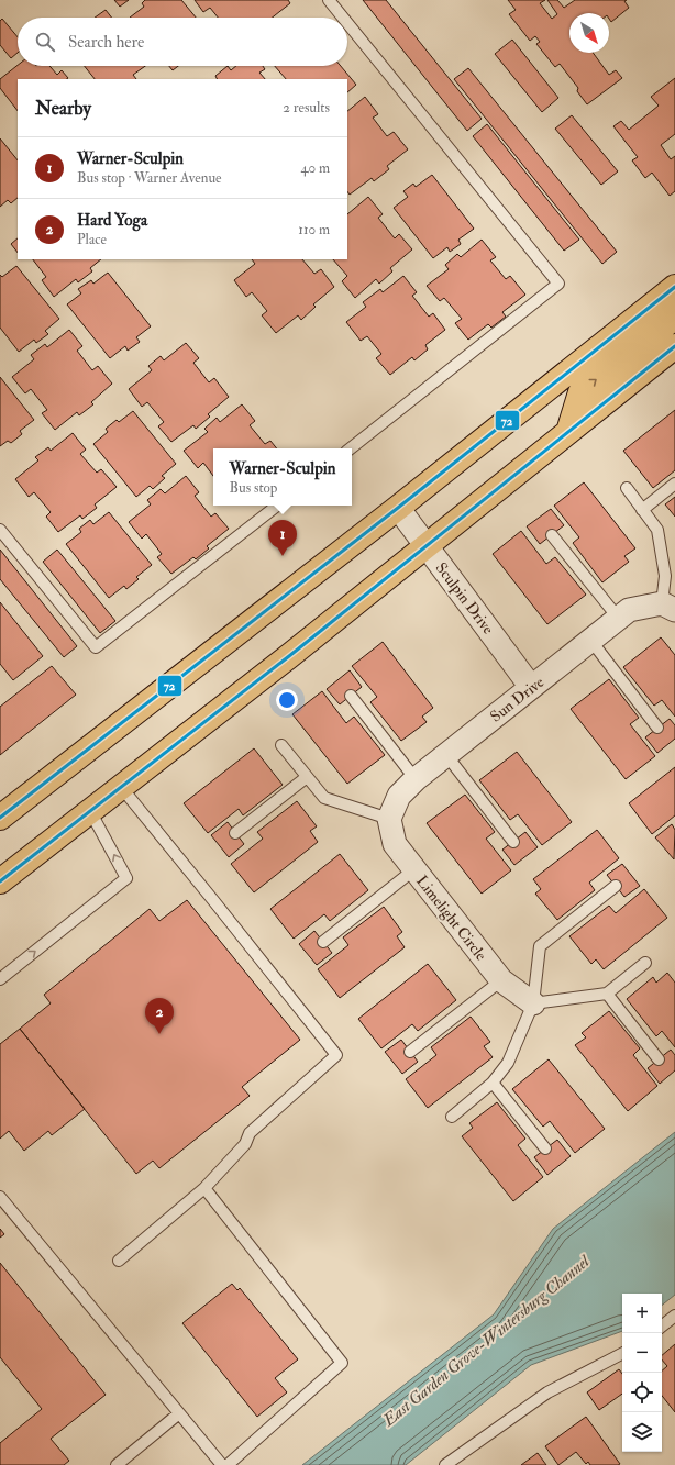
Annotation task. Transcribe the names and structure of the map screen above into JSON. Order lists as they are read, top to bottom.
{
  "streets": {
    "street": ["Sculpin Drive", "Sun Drive", "Limelight Circle"]
  },
  "crossings": [
    ["Sculpin Drive", "Sun Drive"],
    ["Sun Drive", "Limelight Circle"]
  ],
  "water": ["East Garden Grove-Wintersburg Channel"],
  "lines": ["transit line 72"],
  "north": "bottom right",
  "page": {
    "search": "Search here",
    "heading": ["Nearby", "2 results"],
    "list": [
      {
        "mark": "1",
        "name": "Warner-Sculpin",
        "note": "Bus stop · Warner Avenue",
        "value": "40 m"
      },
      {
        "mark": "2",
        "name": "Hard Yoga",
        "note": "Place",
        "value": "110 m"
      }
    ],
    "popup": ["Warner-Sculpin", "Bus stop"],
    "pins": ["1", "2"],
    "map_buttons": ["+", "−"]
  }
}
